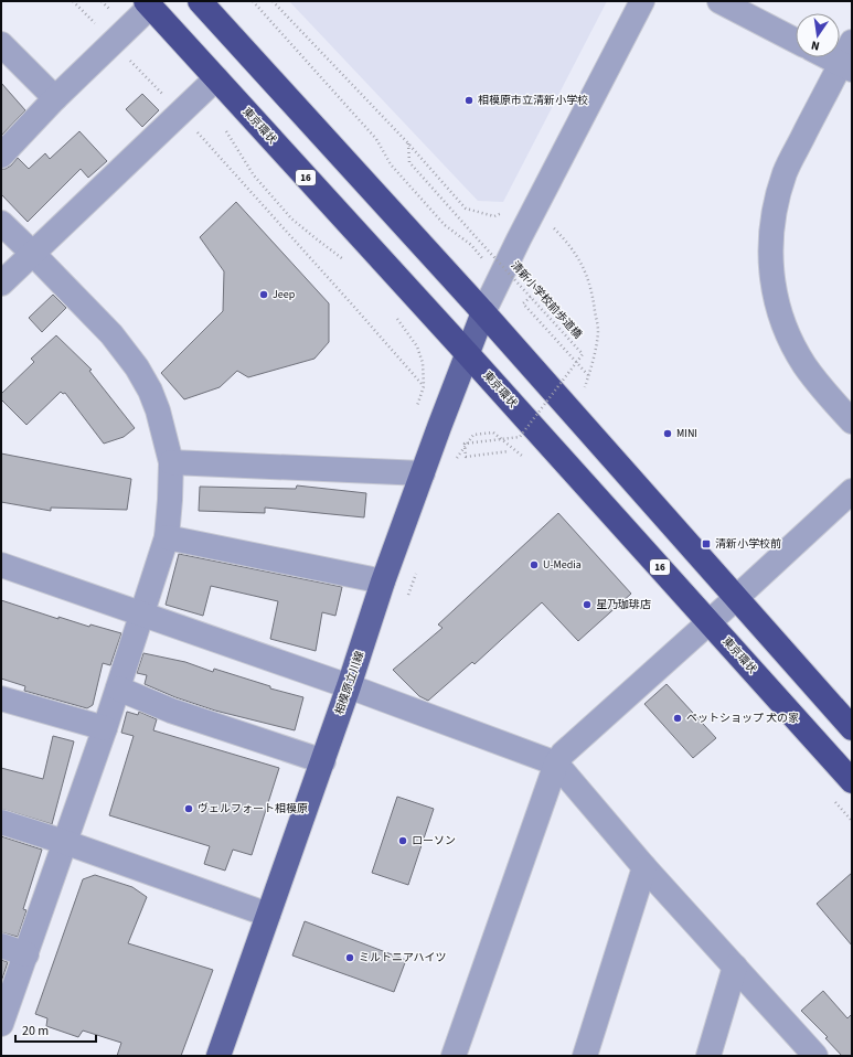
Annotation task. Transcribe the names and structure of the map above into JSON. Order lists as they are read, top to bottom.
{
  "streets": {
    "highway": ["東京環状", "16"],
    "main road": ["相模原立川線"],
    "path": ["清新小学校前歩道橋"]
  },
  "crossings": [
    ["東京環状", "相模原立川線"]
  ],
  "places": {
    "other": [
      "相模原市立清新小学校",
      "Jeep",
      "MINI",
      "U-Media",
      "星乃珈琲店",
      "ペットショップ 犬の家",
      "ヴェルフォート相模原",
      "ローソン",
      "ミルトニアハイツ"
    ],
    "transit": ["清新小学校前"]
  },
  "scale_bar": "20 m",
  "north": "bottom"
}
